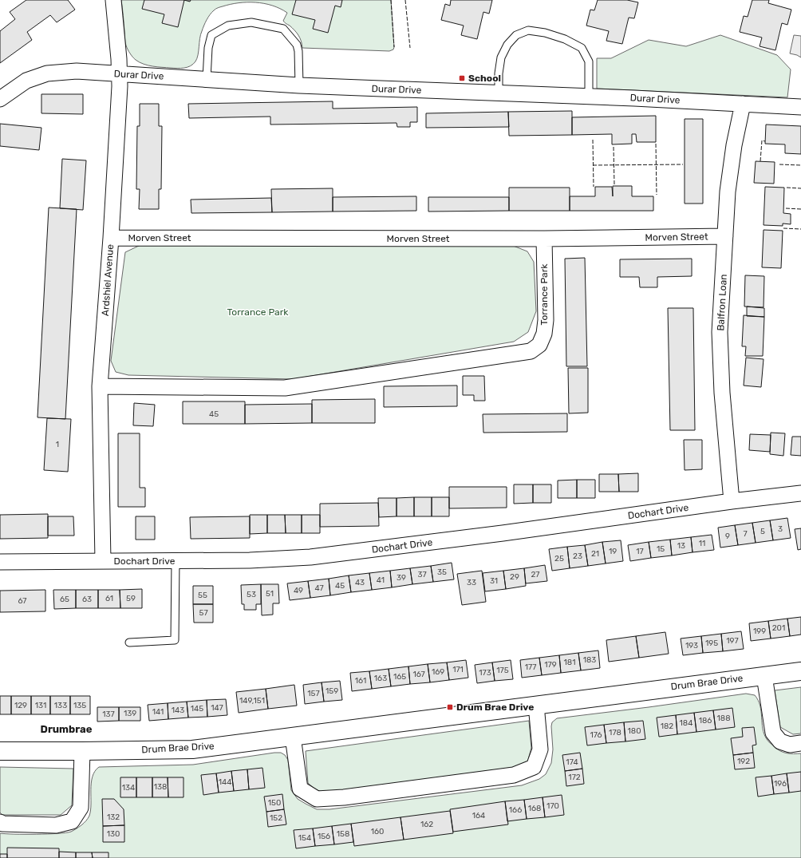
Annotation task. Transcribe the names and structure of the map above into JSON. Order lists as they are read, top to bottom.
{
  "streets": {
    "street": [
      "Durar Drive",
      "Morven Street",
      "Ardshiel Avenue",
      "Torrance Park",
      "Balfron Loan",
      "Dochart Drive",
      "Drum Brae Drive"
    ]
  },
  "crossings": [
    ["Durar Drive", "Ardshiel Avenue"],
    ["Durar Drive", "Balfron Loan"],
    ["Morven Street", "Ardshiel Avenue"],
    ["Morven Street", "Torrance Park"],
    ["Morven Street", "Balfron Loan"],
    ["Ardshiel Avenue", "Torrance Park"],
    ["Ardshiel Avenue", "Dochart Drive"],
    ["Balfron Loan", "Dochart Drive"]
  ],
  "districts": ["Drumbrae"],
  "parks": ["Torrance Park"],
  "places": {
    "transit": ["School", "Drum Brae Drive"]
  },
  "house_numbers": [
    "45",
    "1",
    "3",
    "5",
    "7",
    "9",
    "11",
    "13",
    "15",
    "19",
    "17",
    "21",
    "23",
    "25",
    "35",
    "37",
    "27",
    "29",
    "39",
    "41",
    "31",
    "43",
    "33",
    "45",
    "47",
    "49",
    "51",
    "53",
    "55",
    "61",
    "59",
    "65",
    "63",
    "67",
    "57",
    "201",
    "199",
    "197",
    "195",
    "193",
    "183",
    "181",
    "179",
    "177",
    "171",
    "175",
    "169",
    "173",
    "167",
    "165",
    "163",
    "161",
    "159",
    "157",
    "149,151",
    "129",
    "131",
    "133",
    "135",
    "147",
    "145",
    "143",
    "141",
    "139",
    "137",
    "188",
    "186",
    "184",
    "182",
    "180",
    "178",
    "176",
    "192",
    "174",
    "172",
    "144",
    "196",
    "138",
    "134",
    "150",
    "170",
    "168",
    "166",
    "164",
    "132",
    "152",
    "162",
    "160",
    "130",
    "158",
    "156",
    "154"
  ]
}
